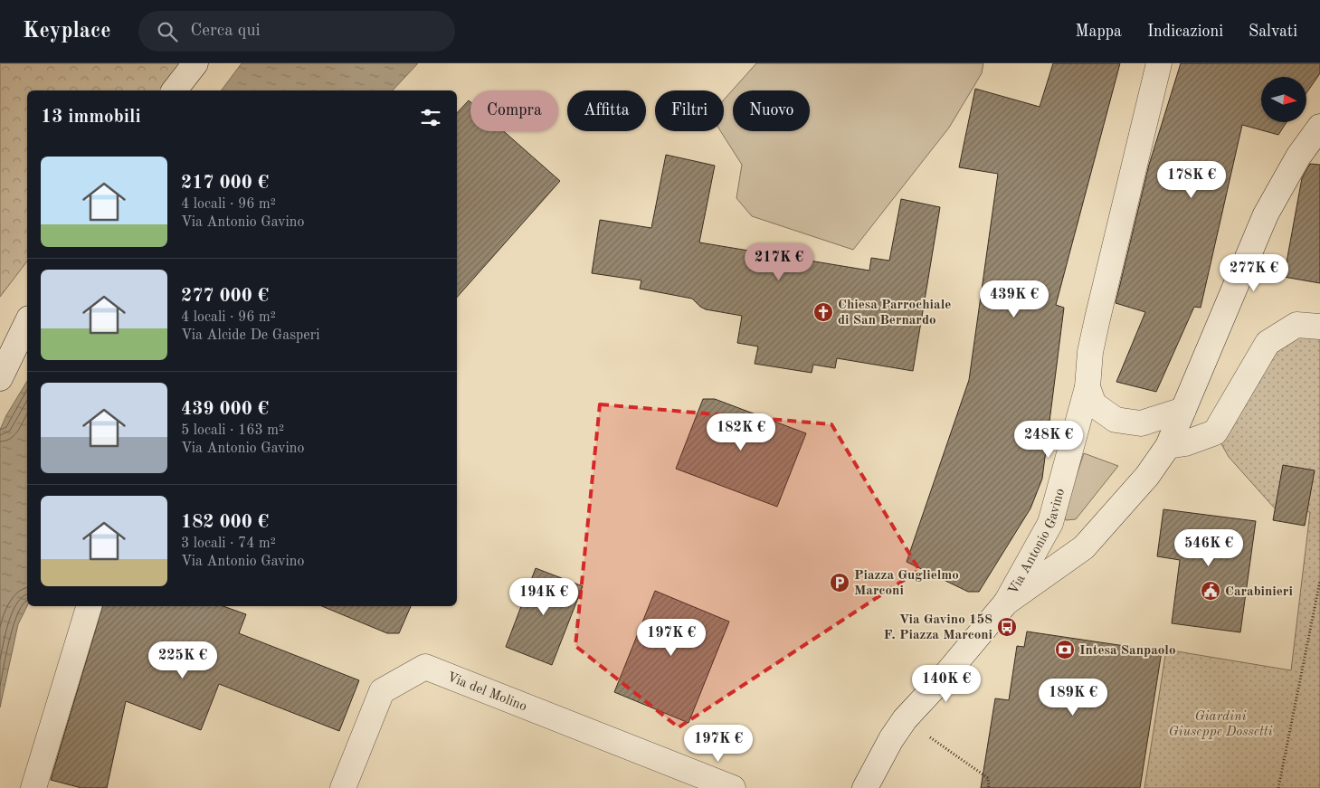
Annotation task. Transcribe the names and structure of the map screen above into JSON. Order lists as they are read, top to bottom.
{
  "streets": {
    "street": ["Via Antonio Gavino", "Via del Molino"]
  },
  "parks": ["Giardini Giuseppe Dossetti"],
  "places": {
    "church": ["Chiesa Parrochiale di San Bernardo"],
    "parking": ["Piazza Guglielmo Marconi"],
    "public building": ["Carabinieri"],
    "bus stop": ["Via Gavino 158 F. Piazza Marconi"],
    "bank": ["Intesa Sanpaolo"]
  },
  "north": "right",
  "page": {
    "header": "Keyplace",
    "search": "Cerca qui",
    "nav": ["Mappa", "Indicazioni", "Salvati"],
    "chip": [
      "Compra",
      "Affitta",
      "Filtri",
      "Nuovo"
    ],
    "heading": "13 immobili",
    "list": [
      {
        "name": "217 000 €",
        "note": "4 locali · 96 m² · Via Antonio Gavino"
      },
      {
        "name": "277 000 €",
        "note": "4 locali · 96 m² · Via Alcide De Gasperi"
      },
      {
        "name": "439 000 €",
        "note": "5 locali · 163 m² · Via Antonio Gavino"
      },
      {
        "name": "182 000 €",
        "note": "3 locali · 74 m² · Via Antonio Gavino"
      }
    ],
    "price": [
      "178K €",
      "217K €",
      "277K €",
      "439K €",
      "182K €",
      "248K €",
      "546K €",
      "194K €",
      "197K €",
      "225K €",
      "140K €",
      "189K €",
      "197K €"
    ]
  }
}
